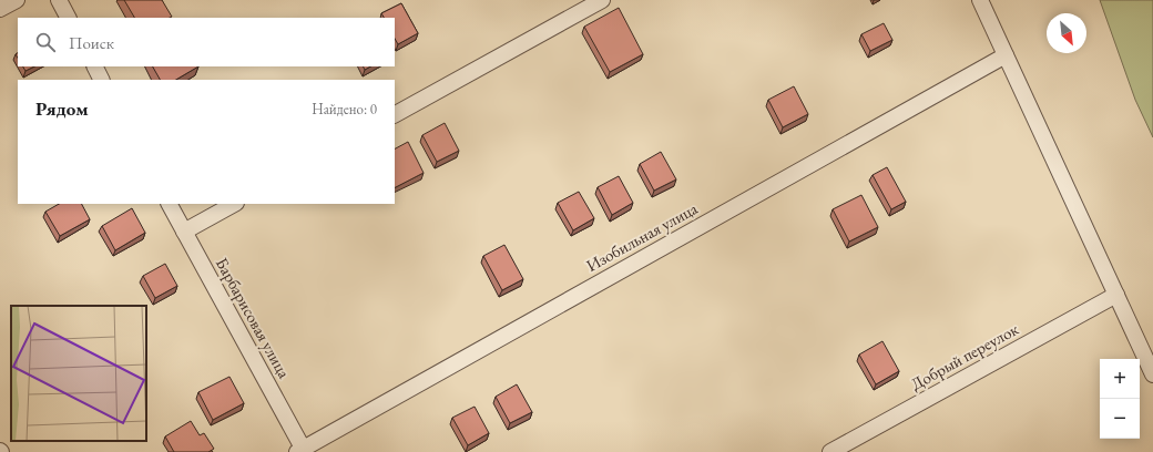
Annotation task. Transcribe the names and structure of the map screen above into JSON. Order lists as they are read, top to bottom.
{
  "streets": {
    "street": ["Изобильная улица", "Барбарисовая улица", "Добрый переулок"]
  },
  "crossings": [
    ["Изобильная улица", "Барбарисовая улица"]
  ],
  "north": "bottom right",
  "page": {
    "search": "Поиск",
    "heading": ["Рядом", "Найдено: 0"],
    "map_buttons": ["+", "−"]
  }
}
